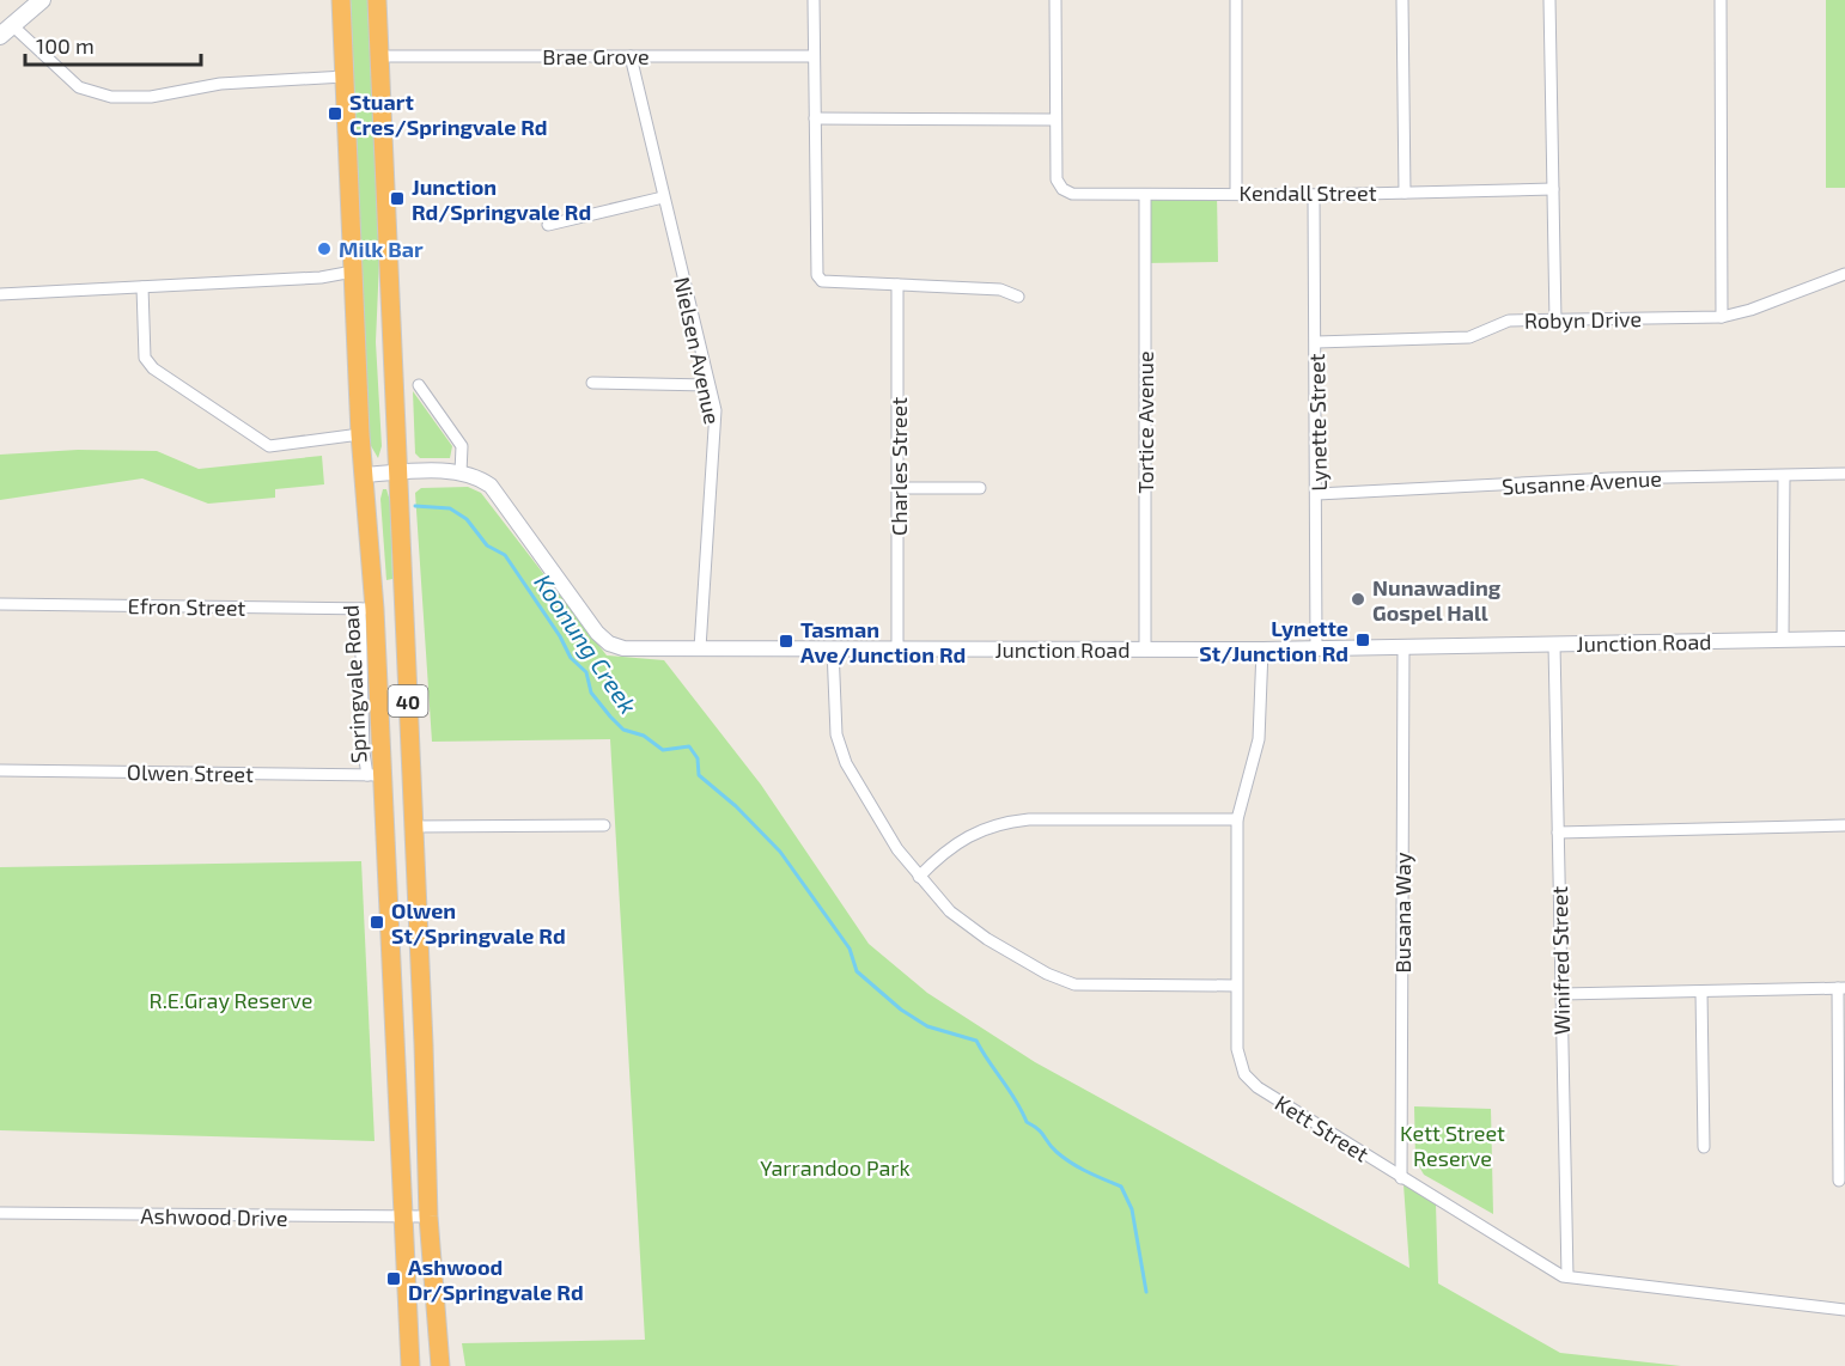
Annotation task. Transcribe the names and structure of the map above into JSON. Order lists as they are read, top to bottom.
{
  "streets": {
    "highway": ["Springvale Road", "40"],
    "street": [
      "Brae Grove",
      "Kendall Street",
      "Robyn Drive",
      "Nielsen Avenue",
      "Tortice Avenue",
      "Lynette Street",
      "Charles Street",
      "Susanne Avenue",
      "Efron Street",
      "Junction Road",
      "Olwen Street",
      "Busana Way",
      "Winifred Street",
      "Kett Street",
      "Ashwood Drive"
    ]
  },
  "crossings": [
    ["Brae Grove", "Nielsen Avenue"],
    ["Brae Grove", "40"],
    ["Kendall Street", "Tortice Avenue"],
    ["Kendall Street", "Lynette Street"],
    ["Robyn Drive", "Lynette Street"],
    ["Nielsen Avenue", "Junction Road"],
    ["Tortice Avenue", "Junction Road"],
    ["Lynette Street", "Susanne Avenue"],
    ["Lynette Street", "Junction Road"],
    ["Charles Street", "Junction Road"],
    ["Efron Street", "Springvale Road"],
    ["Junction Road", "Springvale Road"],
    ["Junction Road", "40"],
    ["Junction Road", "Busana Way"],
    ["Junction Road", "Winifred Street"],
    ["Junction Road", "Kett Street"],
    ["Springvale Road", "Olwen Street"],
    ["Springvale Road", "Ashwood Drive"],
    ["40", "Ashwood Drive"],
    ["Busana Way", "Kett Street"],
    ["Winifred Street", "Kett Street"]
  ],
  "water": ["Koonung Creek"],
  "parks": ["R.E.Gray Reserve", "Kett Street Reserve", "Yarrandoo Park"],
  "places": {
    "transit": [
      "Stuart Cres/Springvale Rd",
      "Junction Rd/Springvale Rd",
      "Lynette St/Junction Rd",
      "Tasman Ave/Junction Rd",
      "Olwen St/Springvale Rd",
      "Ashwood Dr/Springvale Rd"
    ],
    "other": ["Milk Bar", "Nunawading Gospel Hall"]
  },
  "scale_bar": "100 m"
}
